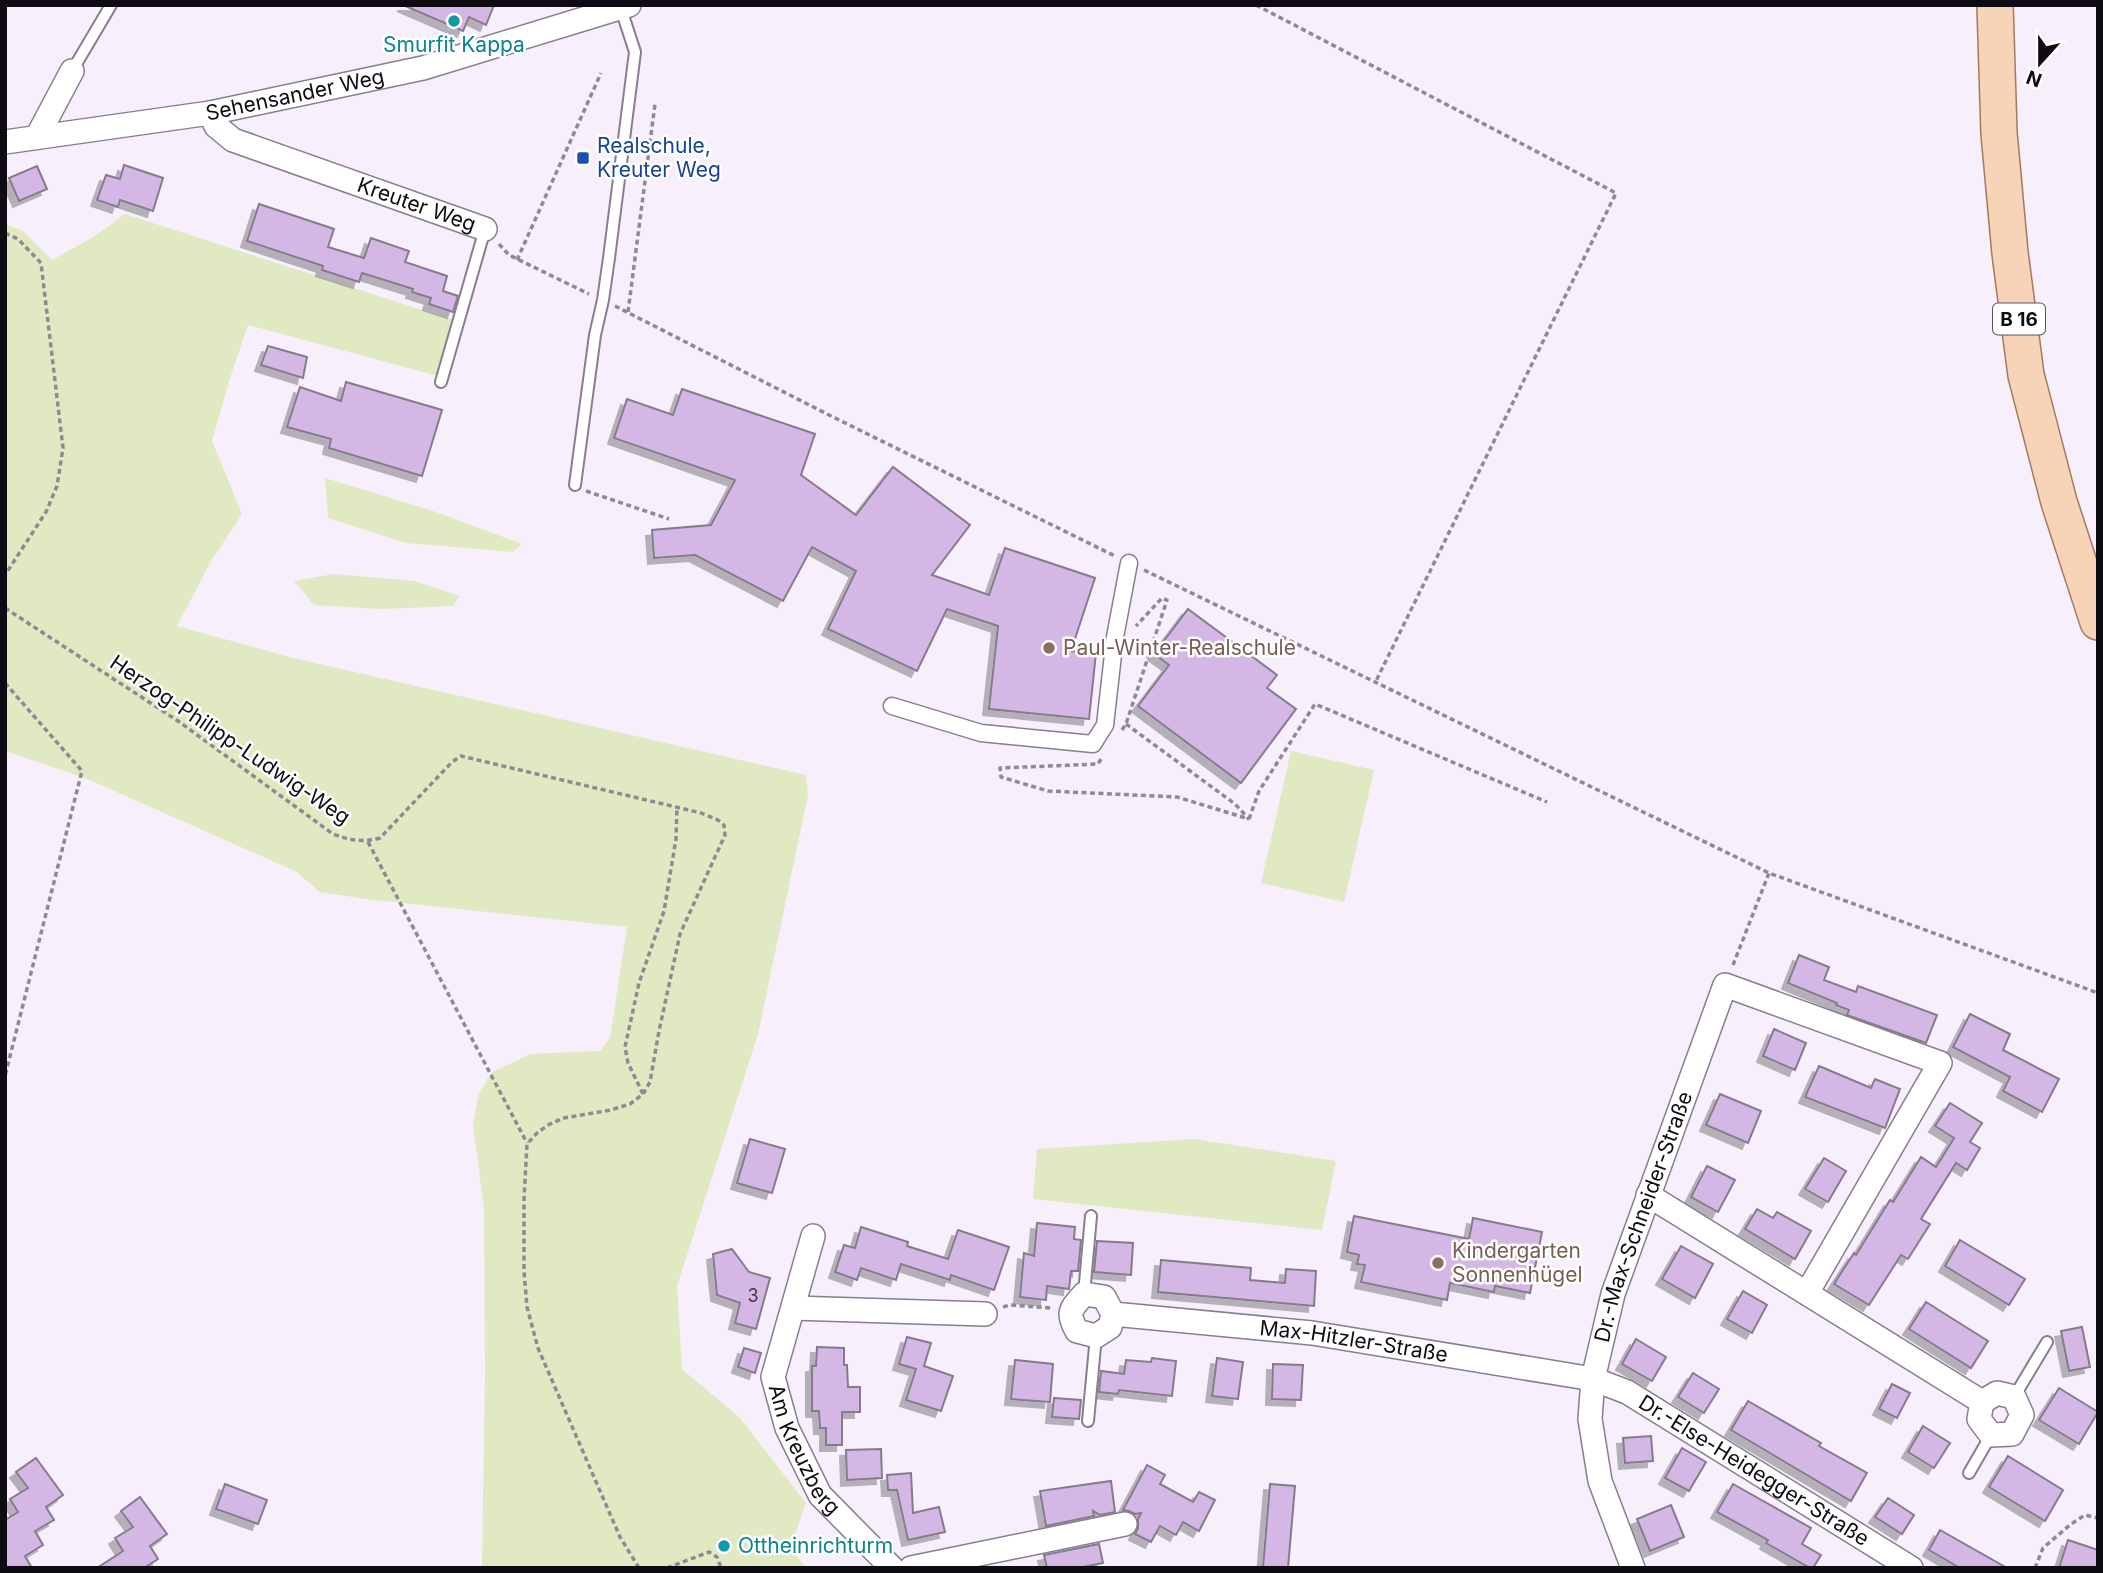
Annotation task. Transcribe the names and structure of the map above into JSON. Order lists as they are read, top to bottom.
{
  "streets": {
    "main road": ["B 16"],
    "street": [
      "Sehensander Weg",
      "Kreuter Weg",
      "Dr.-Max-Schneider-Straße",
      "Max-Hitzler-Straße",
      "Am Kreuzberg",
      "Dr.-Else-Heidegger-Straße"
    ],
    "path": ["Herzog-Philipp-Ludwig-Weg"]
  },
  "crossings": [
    ["Sehensander Weg", "Kreuter Weg"],
    ["Dr.-Max-Schneider-Straße", "Max-Hitzler-Straße"],
    ["Dr.-Max-Schneider-Straße", "Dr.-Else-Heidegger-Straße"],
    ["Max-Hitzler-Straße", "Dr.-Else-Heidegger-Straße"]
  ],
  "places": {
    "other": [
      "Smurfit Kappa",
      "Paul-Winter-Realschule",
      "Kindergarten Sonnenhügel",
      "Ottheinrichturm"
    ],
    "transit": ["Realschule, Kreuter Weg"]
  },
  "house_numbers": ["3"],
  "north": "bottom"
}
